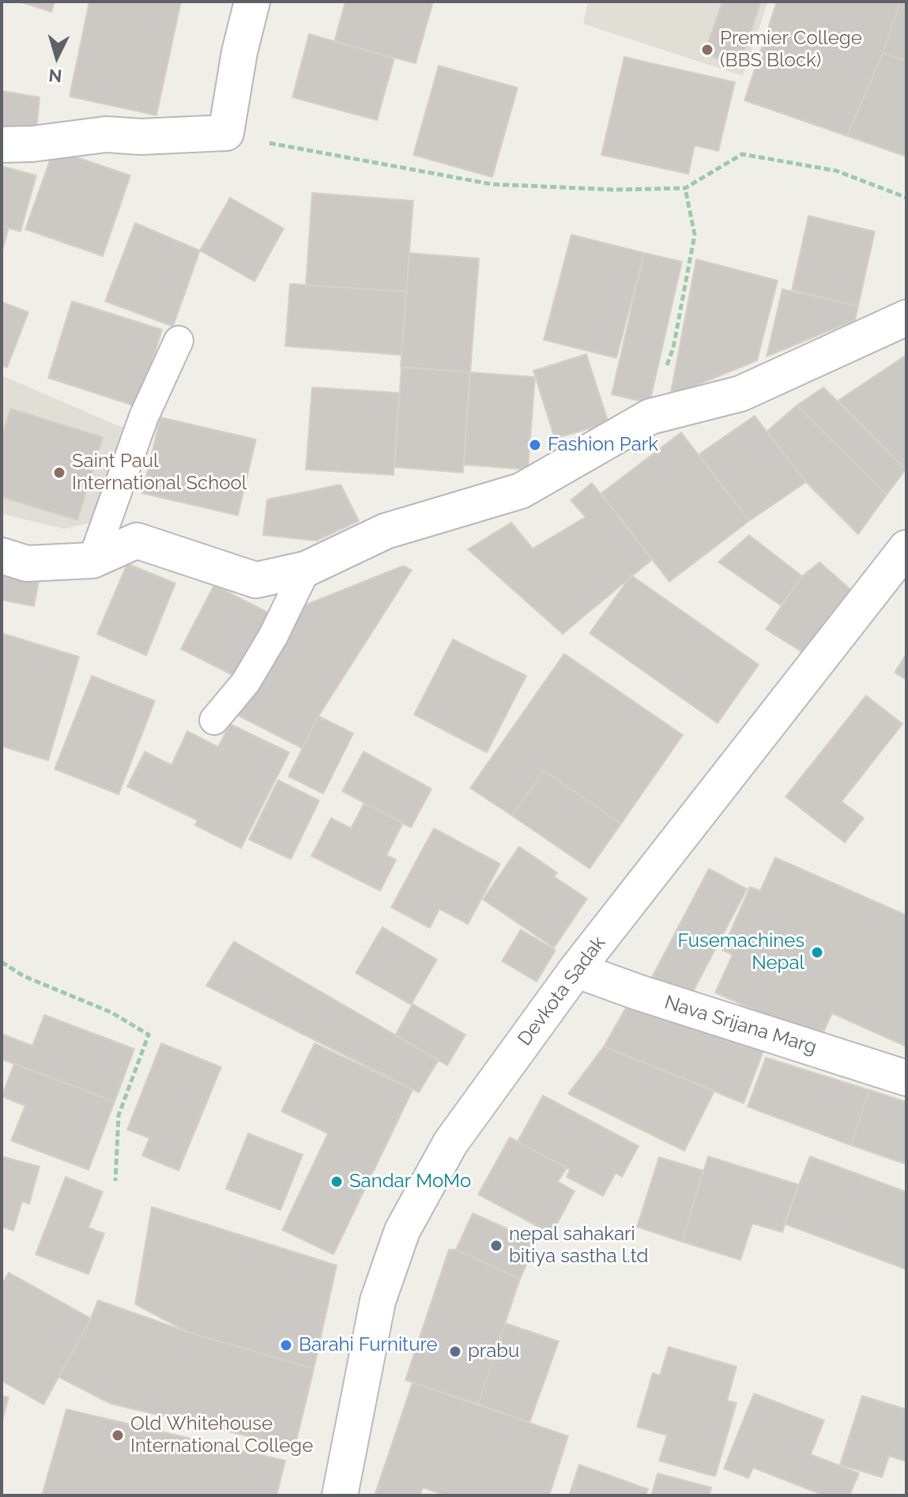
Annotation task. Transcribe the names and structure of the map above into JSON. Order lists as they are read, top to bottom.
{
  "streets": {
    "street": ["Devkota Sadak", "Nava Srijana Marg"]
  },
  "crossings": [
    ["Devkota Sadak", "Nava Srijana Marg"]
  ],
  "places": [
    "Premier College (BBS Block)",
    "Fashion Park",
    "Saint Paul International School",
    "Fusemachines Nepal",
    "Sandar MoMo",
    "nepal sahakari bitiya sastha l.td",
    "Barahi Furniture",
    "prabu",
    "Old Whitehouse International College"
  ],
  "north": "bottom"
}
